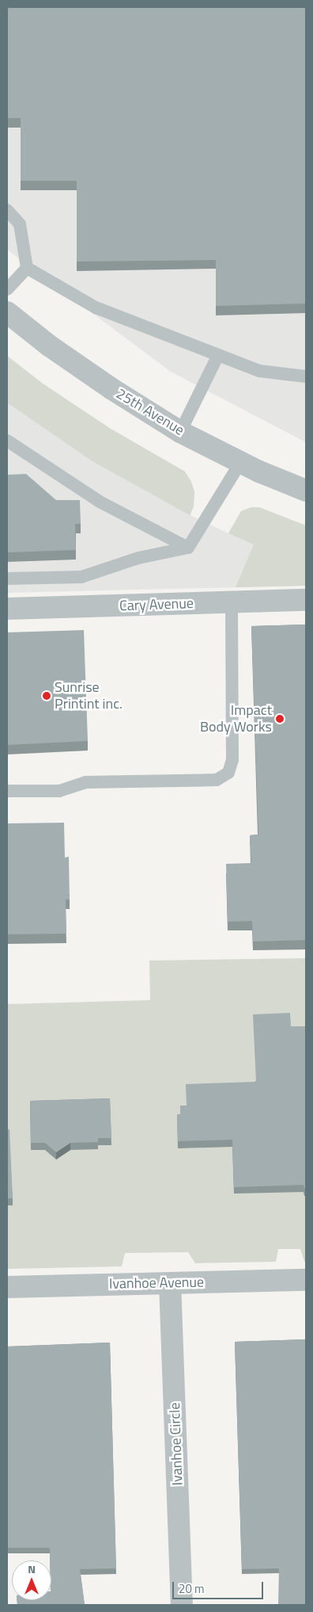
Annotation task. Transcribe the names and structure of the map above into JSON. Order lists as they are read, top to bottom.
{
  "streets": {
    "street": [
      "25th Avenue",
      "Cary Avenue",
      "Ivanhoe Avenue",
      "Ivanhoe Circle"
    ]
  },
  "crossings": [
    ["Ivanhoe Avenue", "Ivanhoe Circle"]
  ],
  "places": ["Sunrise Printint inc.", "Impact Body Works"],
  "scale_bar": "20 m",
  "north": "top"
}
